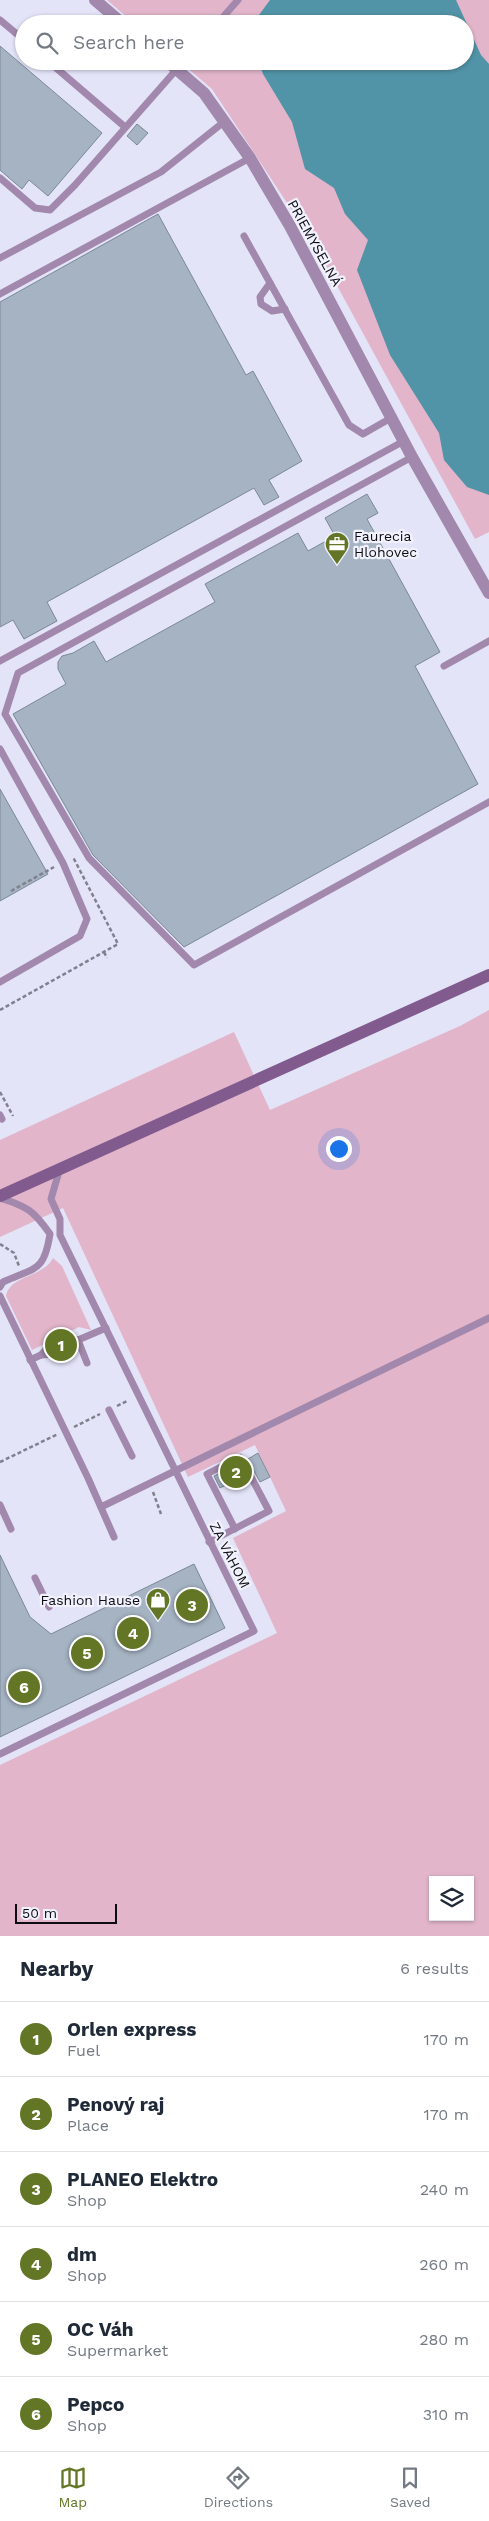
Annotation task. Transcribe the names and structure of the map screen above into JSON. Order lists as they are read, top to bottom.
{
  "streets": {
    "street": ["PRIEMYSELNÁ"],
    "lane": ["ZA VÁHOM"]
  },
  "places": {
    "office": ["Faurecia Hlohovec"],
    "shop": ["Fashion Hause"]
  },
  "scale_bar": "50 m",
  "page": {
    "search": "Search here",
    "pins": [
      "1",
      "2",
      "3",
      "4",
      "5",
      "6"
    ],
    "scale": "50 m",
    "heading": ["Nearby", "6 results"],
    "list": [
      {
        "mark": "1",
        "name": "Orlen express",
        "note": "Fuel",
        "value": "170 m"
      },
      {
        "mark": "2",
        "name": "Penový raj",
        "note": "Place",
        "value": "170 m"
      },
      {
        "mark": "3",
        "name": "PLANEO Elektro",
        "note": "Shop",
        "value": "240 m"
      },
      {
        "mark": "4",
        "name": "dm",
        "note": "Shop",
        "value": "260 m"
      },
      {
        "mark": "5",
        "name": "OC Váh",
        "note": "Supermarket",
        "value": "280 m"
      },
      {
        "mark": "6",
        "name": "Pepco",
        "note": "Shop",
        "value": "310 m"
      }
    ],
    "nav": ["Map", "Directions", "Saved"]
  }
}
